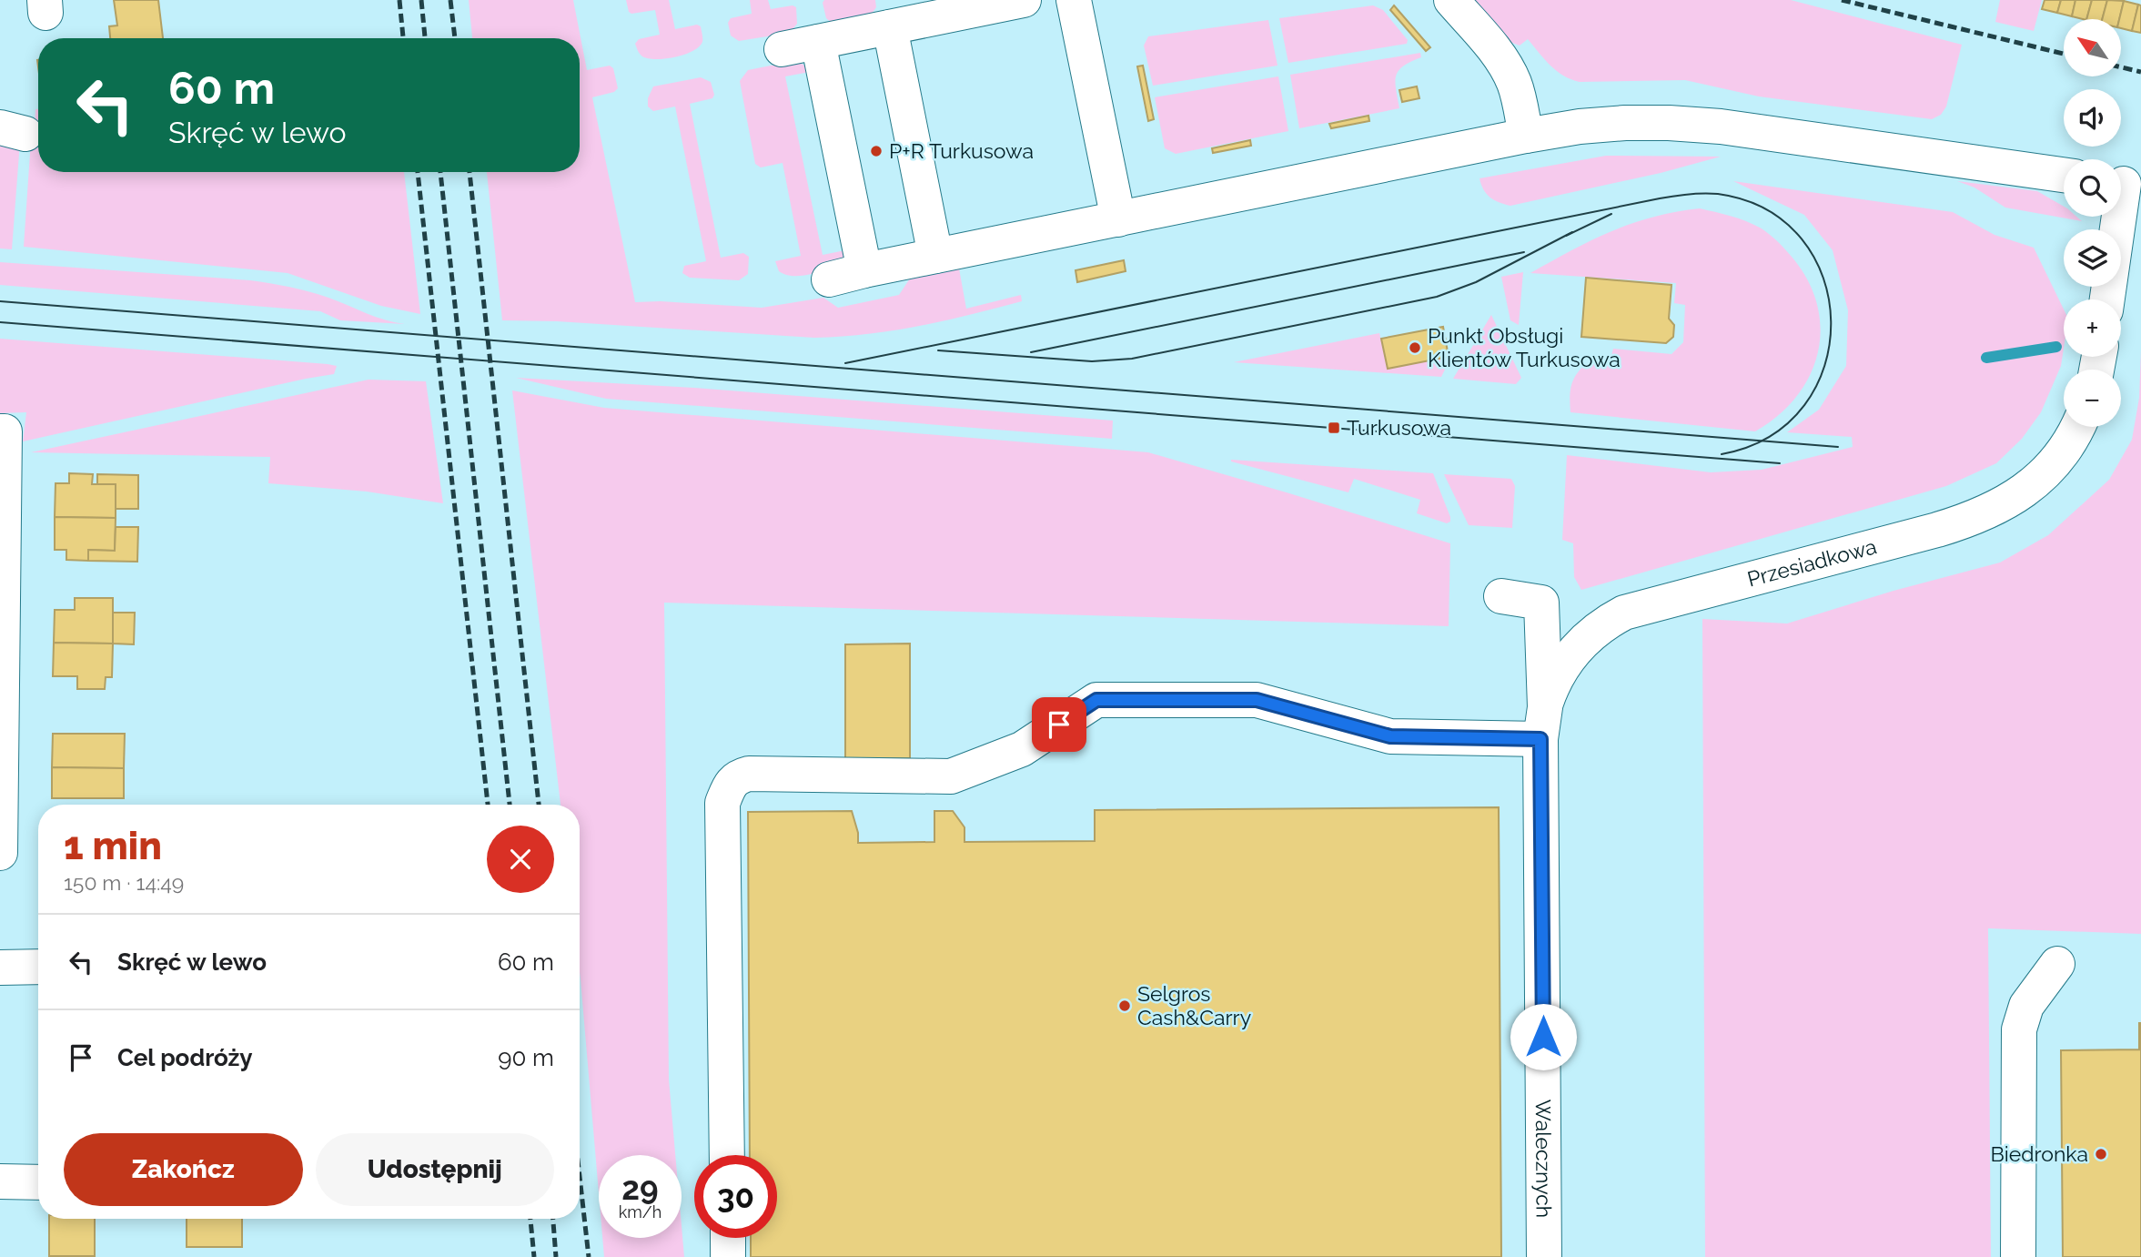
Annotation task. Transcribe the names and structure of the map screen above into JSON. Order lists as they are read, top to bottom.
{
  "streets": {
    "street": ["Przesiadkowa", "Walecznych"]
  },
  "crossings": [
    ["Przesiadkowa", "Walecznych"]
  ],
  "places": {
    "other": [
      "P+R Turkusowa",
      "Punkt Obsługi Klientów Turkusowa",
      "Selgros Cash&Carry",
      "Biedronka"
    ],
    "transit": ["Turkusowa"]
  },
  "north": "top left",
  "page": {
    "map_buttons": ["+", "−"],
    "turn": ["60 m", "Skręć w lewo"],
    "heading": ["1 min", "150 m · 14:49"],
    "list": [
      {
        "name": "Skręć w lewo",
        "value": "60 m"
      },
      {
        "name": "Cel podróży",
        "value": "90 m"
      }
    ],
    "buttons": ["Zakończ", "Udostępnij"],
    "speed": "29 km/h",
    "limit": "30"
  }
}
